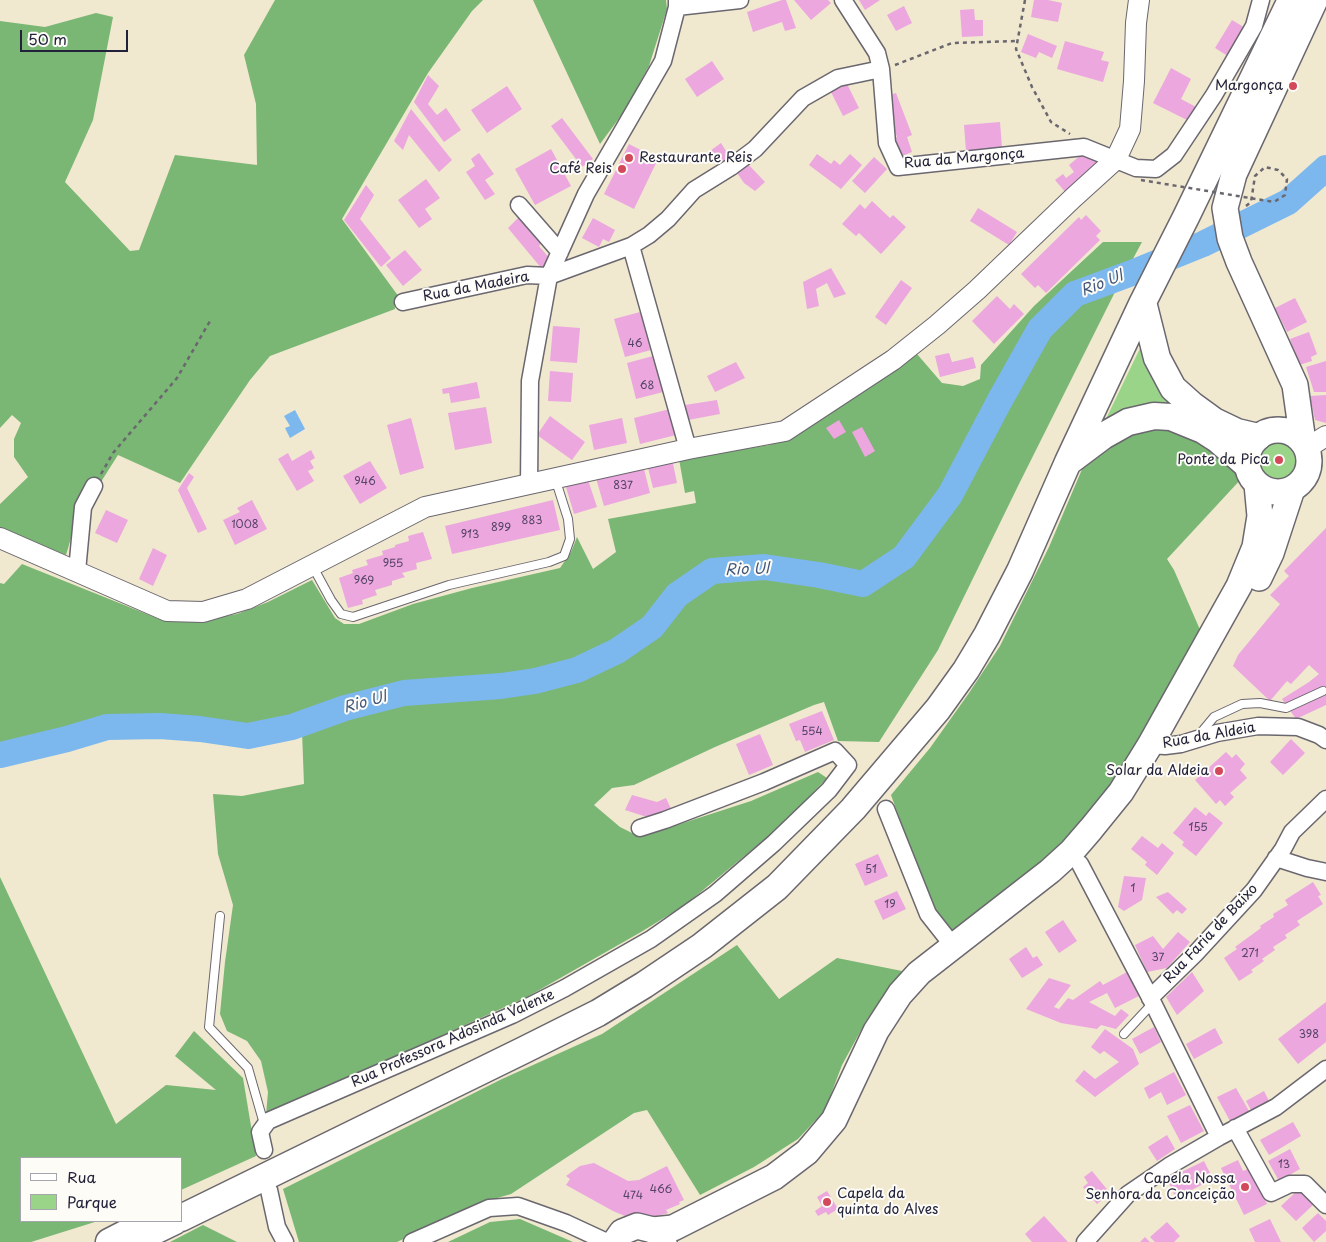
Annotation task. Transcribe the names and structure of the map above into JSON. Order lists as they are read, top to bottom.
{
  "streets": {
    "street": [
      "Rua da Margonça",
      "Rua da Madeira",
      "Rua da Aldeia",
      "Rua Faria de Baixo",
      "Rua Professora Adosinda Valente"
    ]
  },
  "water": ["Rio Ul"],
  "places": [
    "Margonça",
    "Restaurante Reis",
    "Café Reis",
    "Ponte da Pica",
    "Solar da Aldeia",
    "Capela Nossa Senhora da Conceição",
    "Capela da quinta do Alves"
  ],
  "house_numbers": [
    "46",
    "68",
    "946",
    "837",
    "883",
    "1008",
    "899",
    "913",
    "955",
    "969",
    "554",
    "155",
    "51",
    "1",
    "19",
    "271",
    "37",
    "398",
    "13",
    "466",
    "474"
  ],
  "legend": ["Rua", "Parque"],
  "scale_bar": "50 m"
}
